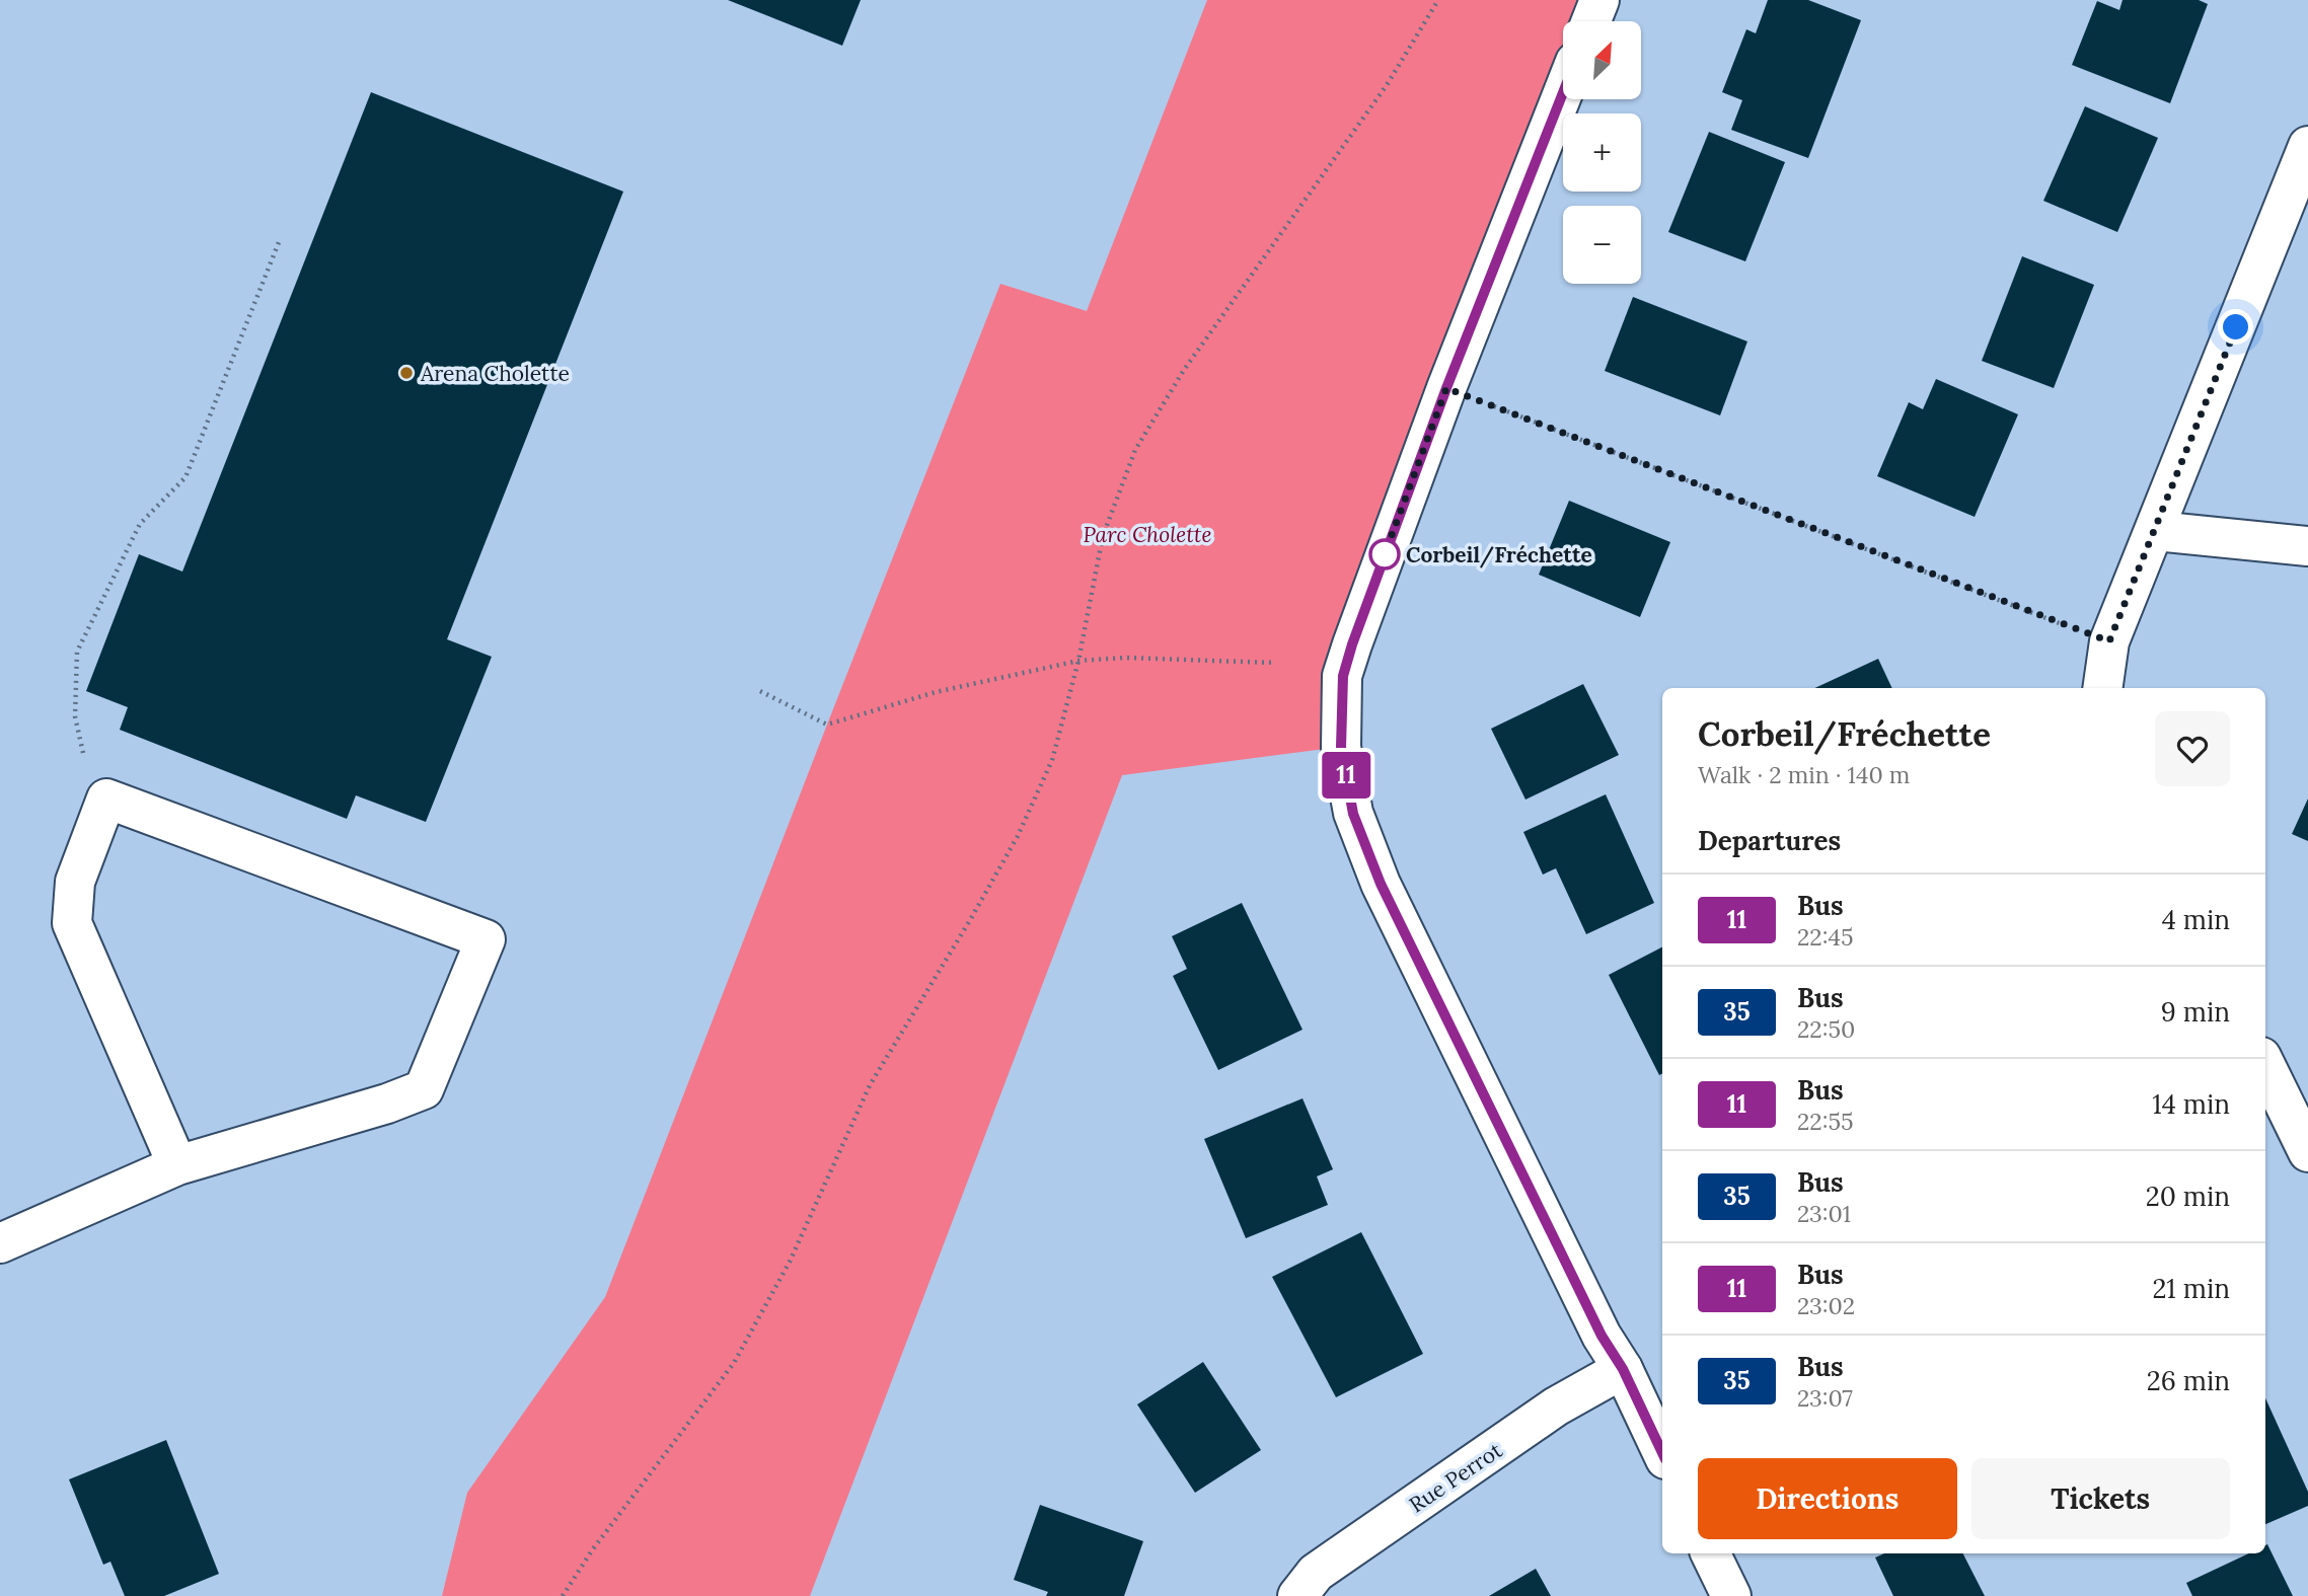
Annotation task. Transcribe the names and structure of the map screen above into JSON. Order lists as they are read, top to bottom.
{
  "streets": {
    "street": ["Rue Perrot"]
  },
  "parks": ["Parc Cholette"],
  "places": ["Arena Cholette", "Corbeil/Fréchette"],
  "lines": ["bus line 11"],
  "north": "top right",
  "page": {
    "on_map": "11",
    "map_buttons": ["+", "−"],
    "heading": [
      ["Corbeil/Fréchette", "Walk · 2 min · 140 m"],
      "Departures"
    ],
    "list": [
      {
        "mark": "11",
        "name": "Bus",
        "note": "22:45",
        "value": "4 min"
      },
      {
        "mark": "35",
        "name": "Bus",
        "note": "22:50",
        "value": "9 min"
      },
      {
        "mark": "11",
        "name": "Bus",
        "note": "22:55",
        "value": "14 min"
      },
      {
        "mark": "35",
        "name": "Bus",
        "note": "23:01",
        "value": "20 min"
      },
      {
        "mark": "11",
        "name": "Bus",
        "note": "23:02",
        "value": "21 min"
      },
      {
        "mark": "35",
        "name": "Bus",
        "note": "23:07",
        "value": "26 min"
      }
    ],
    "buttons": ["Directions", "Tickets"]
  }
}
